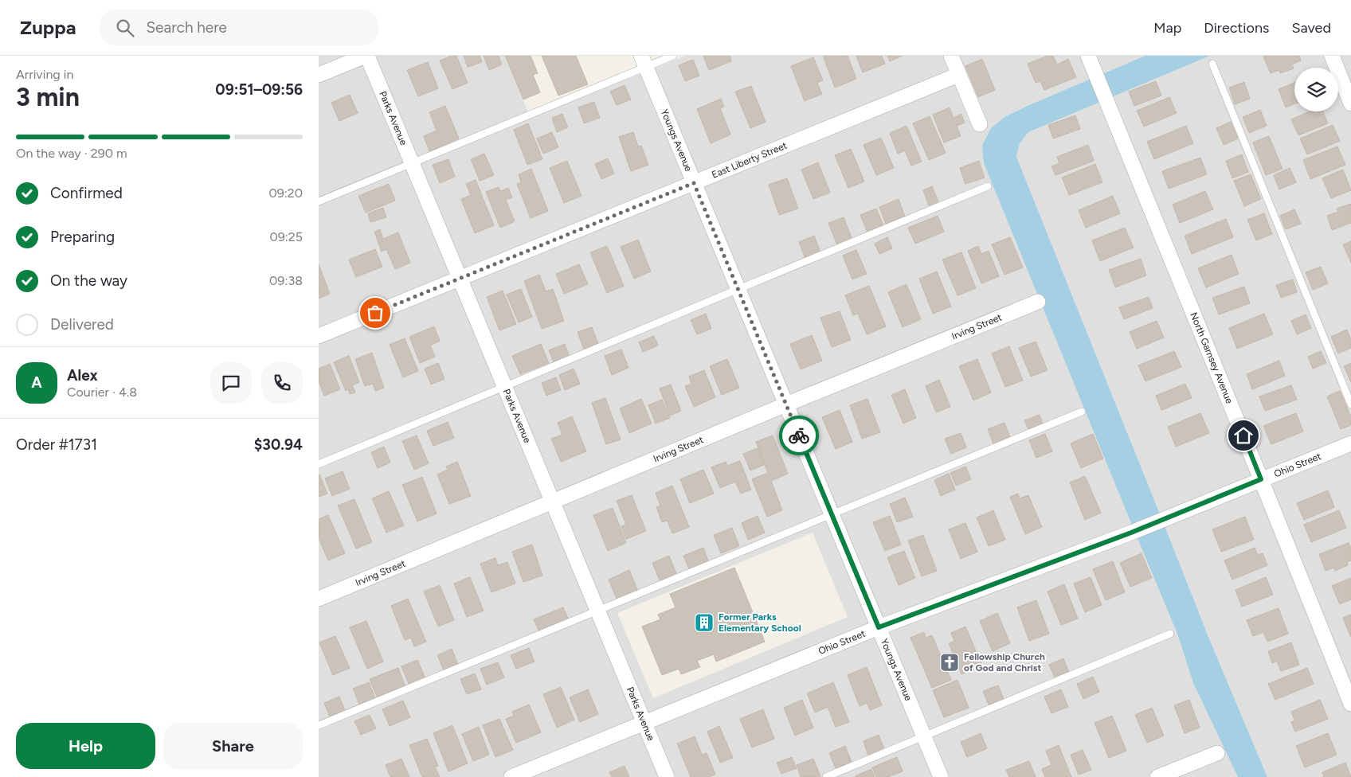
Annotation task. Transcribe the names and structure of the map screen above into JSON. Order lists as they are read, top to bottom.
{
  "streets": {
    "street": [
      "Parks Avenue",
      "Youngs Avenue",
      "East Liberty Street",
      "Irving Street",
      "North Garnsey Avenue",
      "Ohio Street"
    ]
  },
  "crossings": [
    ["Parks Avenue", "East Liberty Street"],
    ["Parks Avenue", "Irving Street"],
    ["Parks Avenue", "Ohio Street"],
    ["Youngs Avenue", "East Liberty Street"],
    ["Youngs Avenue", "Irving Street"],
    ["Youngs Avenue", "Ohio Street"],
    ["North Garnsey Avenue", "Ohio Street"]
  ],
  "places": {
    "building": ["Former Parks Elementary School"],
    "church": ["Fellowship Church of God and Christ"]
  },
  "page": {
    "header": "Zuppa",
    "search": "Search here",
    "nav": ["Map", "Directions", "Saved"],
    "heading": ["3 min", "Arriving in", "09:51–09:56"],
    "panel": [
      "Alex",
      "Courier · 4.8",
      "Order #1731",
      "$30.94"
    ],
    "bar": "On the way · 290 m",
    "list": [
      ["Confirmed", "09:20"],
      ["Preparing", "09:25"],
      ["On the way", "09:38"],
      "Delivered"
    ],
    "round": "A",
    "buttons": ["Help", "Share"]
  }
}
